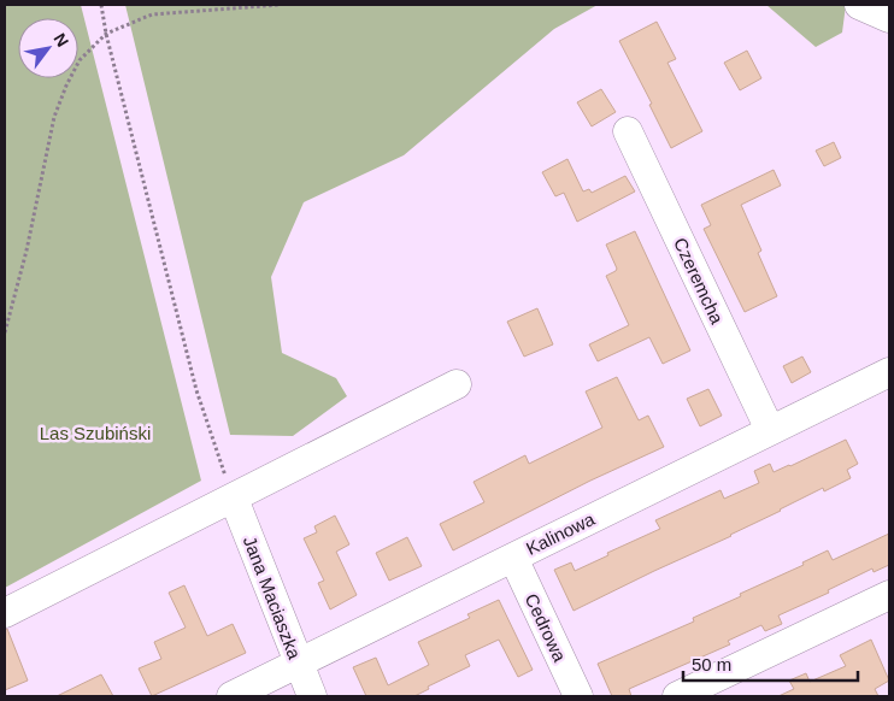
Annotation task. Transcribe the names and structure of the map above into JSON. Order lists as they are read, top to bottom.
{
  "streets": {
    "street": [
      "Czeremcha",
      "Kalinowa",
      "Jana Maciaszka",
      "Cedrowa"
    ]
  },
  "crossings": [
    ["Czeremcha", "Kalinowa"],
    ["Kalinowa", "Jana Maciaszka"],
    ["Kalinowa", "Cedrowa"]
  ],
  "parks": ["Las Szubiński"],
  "scale_bar": "50 m",
  "north": "top right"
}
